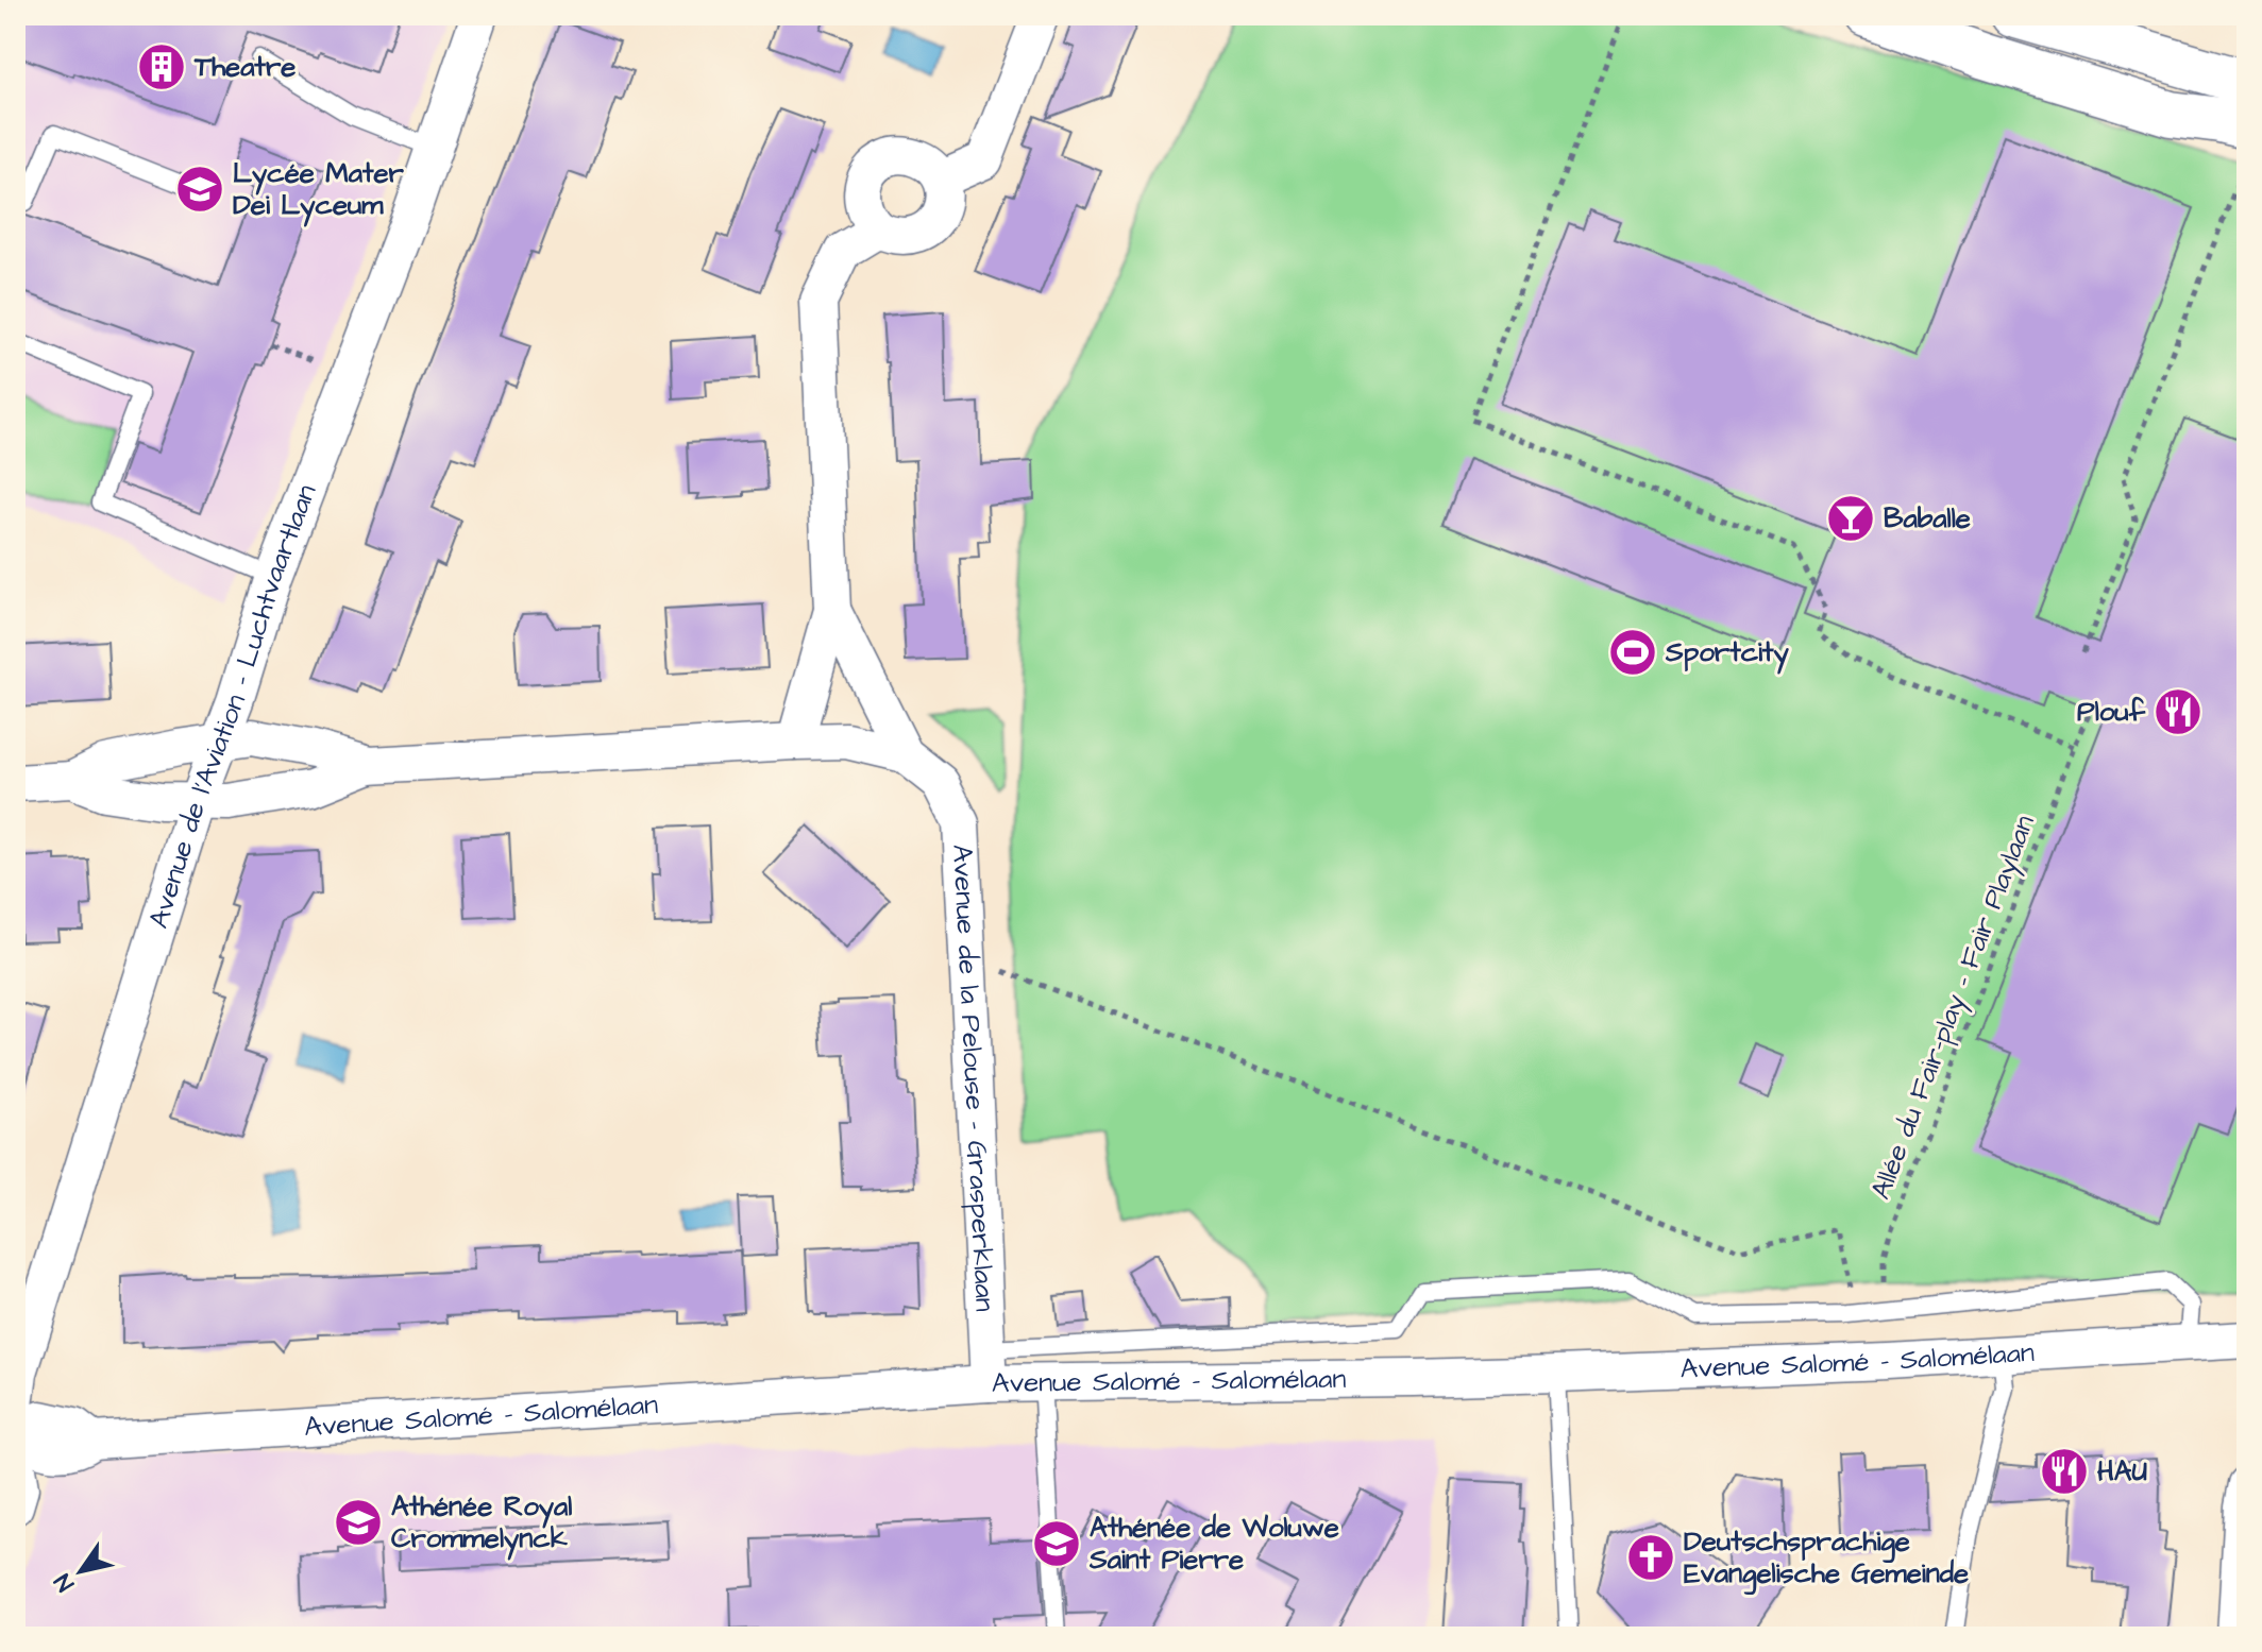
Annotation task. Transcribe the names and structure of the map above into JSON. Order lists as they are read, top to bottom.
{
  "streets": {
    "street": ["Avenue de l'Aviation - Luchtvaartlaan", "Avenue de la Pelouse - Grasperklaan", "Avenue Salomé - Salomélaan"],
    "path": ["Allée du Fair-play - Fair Playlaan"]
  },
  "crossings": [
    ["Avenue de la Pelouse - Grasperklaan", "Avenue Salomé - Salomélaan"]
  ],
  "places": {
    "building": ["Theatre"],
    "school or university": ["Lycée Mater Dei Lyceum", "Athénée Royal Crommelynck", "Athénée de Woluwe Saint Pierre"],
    "bar": ["Baballe"],
    "sports": ["Sportcity"],
    "restaurant": ["Plouf", "HAU"],
    "church": ["Deutschsprachige Evangelische Gemeinde"]
  },
  "north": "bottom left"
}
